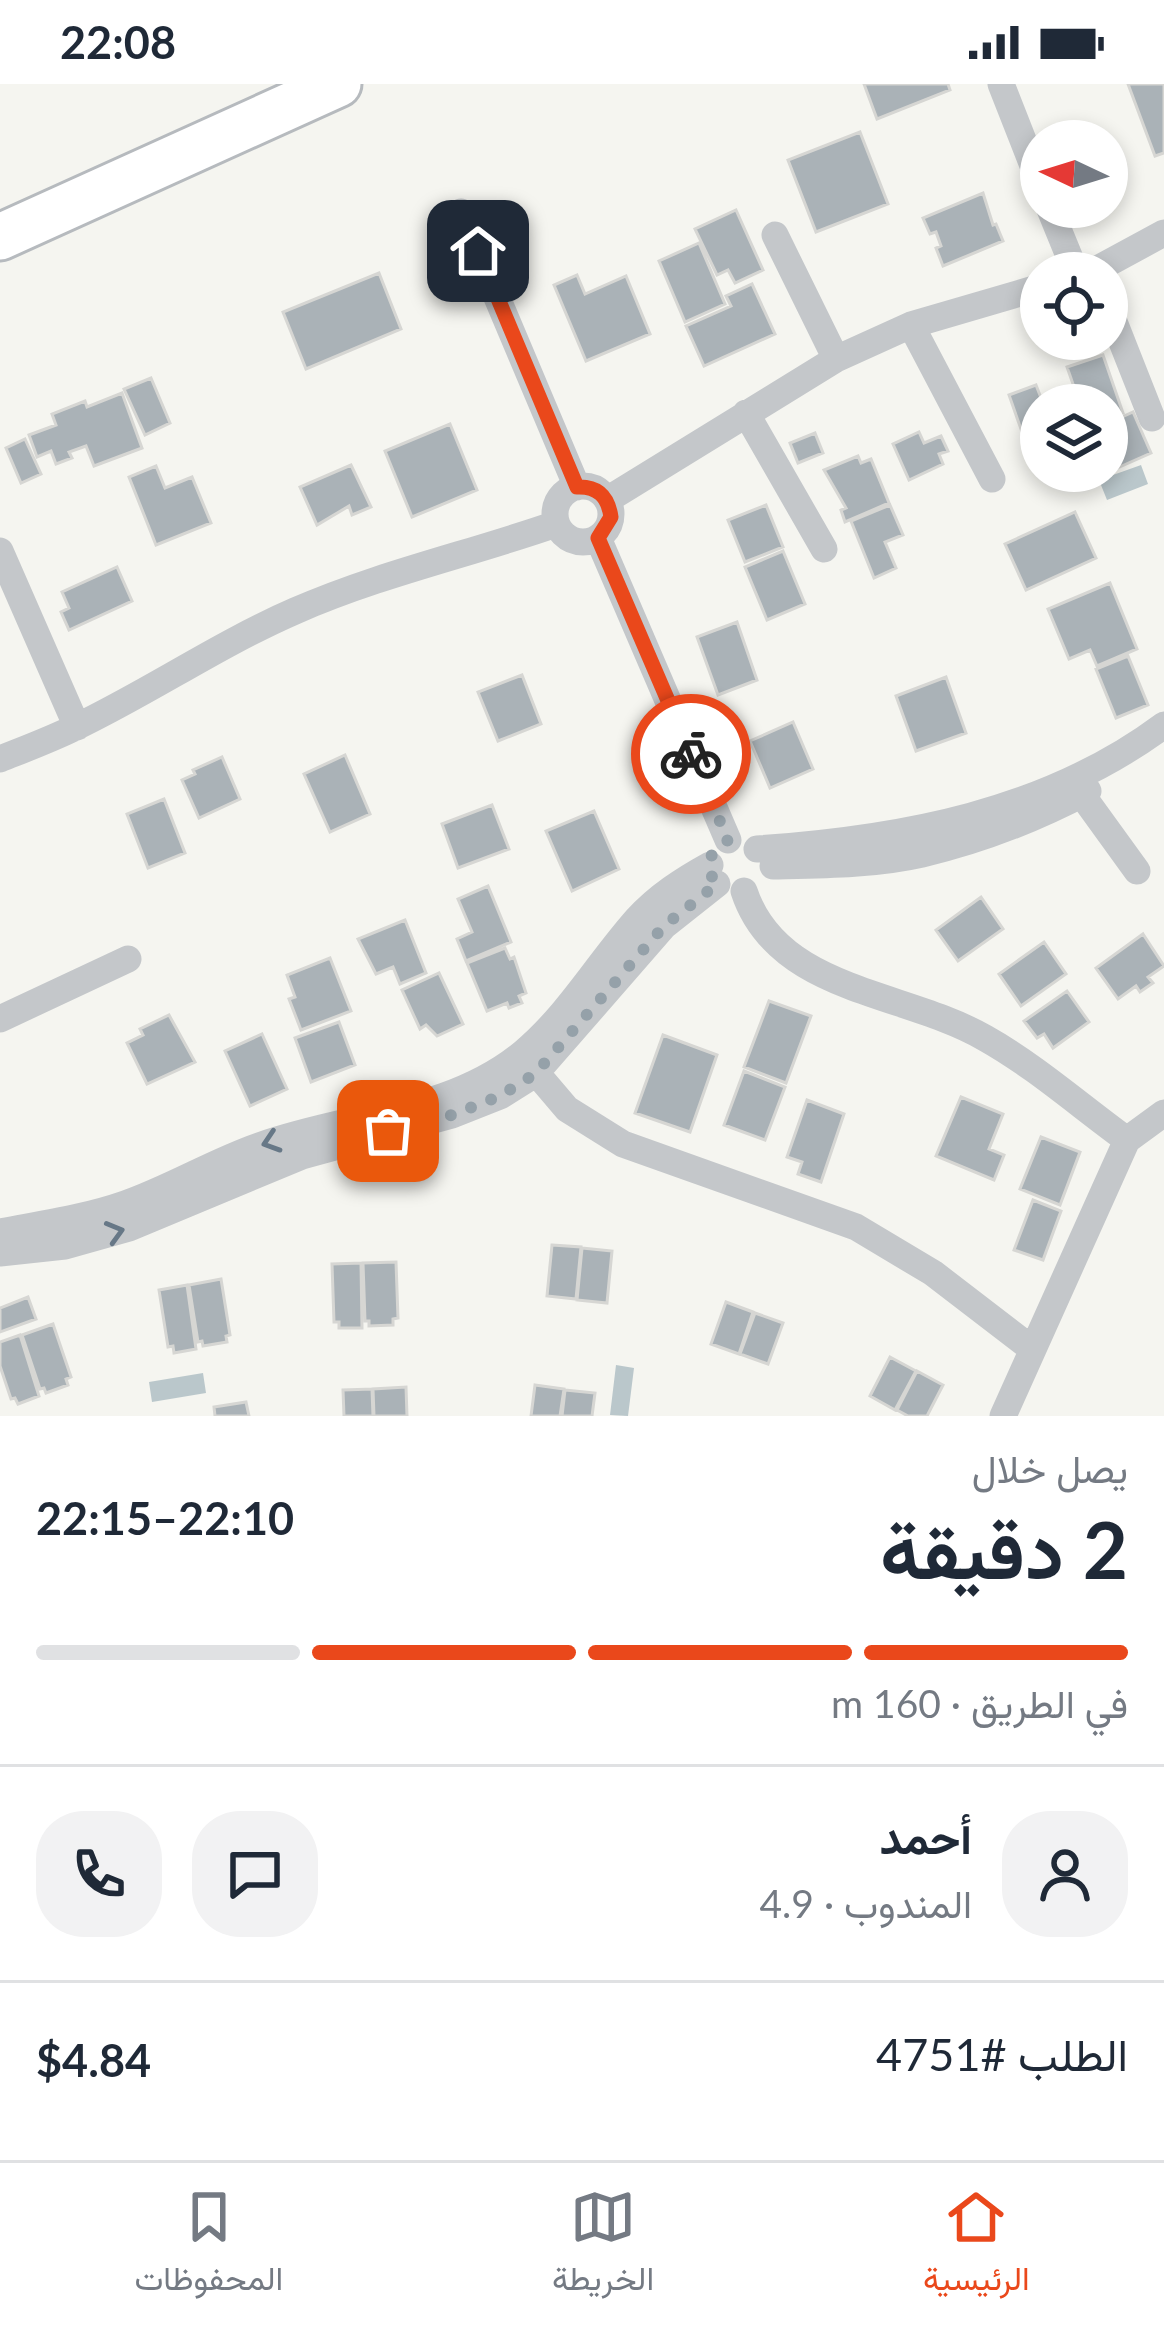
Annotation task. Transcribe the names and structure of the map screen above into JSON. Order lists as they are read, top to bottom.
{
  "north": "left",
  "page": {
    "status": "22:08",
    "heading": ["2 دقيقة", "يصل خلال", "22:10–22:15"],
    "panel": [
      "أحمد",
      "المندوب · 4.9",
      "الطلب #4751",
      "$4.84"
    ],
    "bar": "في الطريق · 160 m",
    "tabs": ["الرئيسية", "الخريطة", "المحفوظات"]
  }
}
